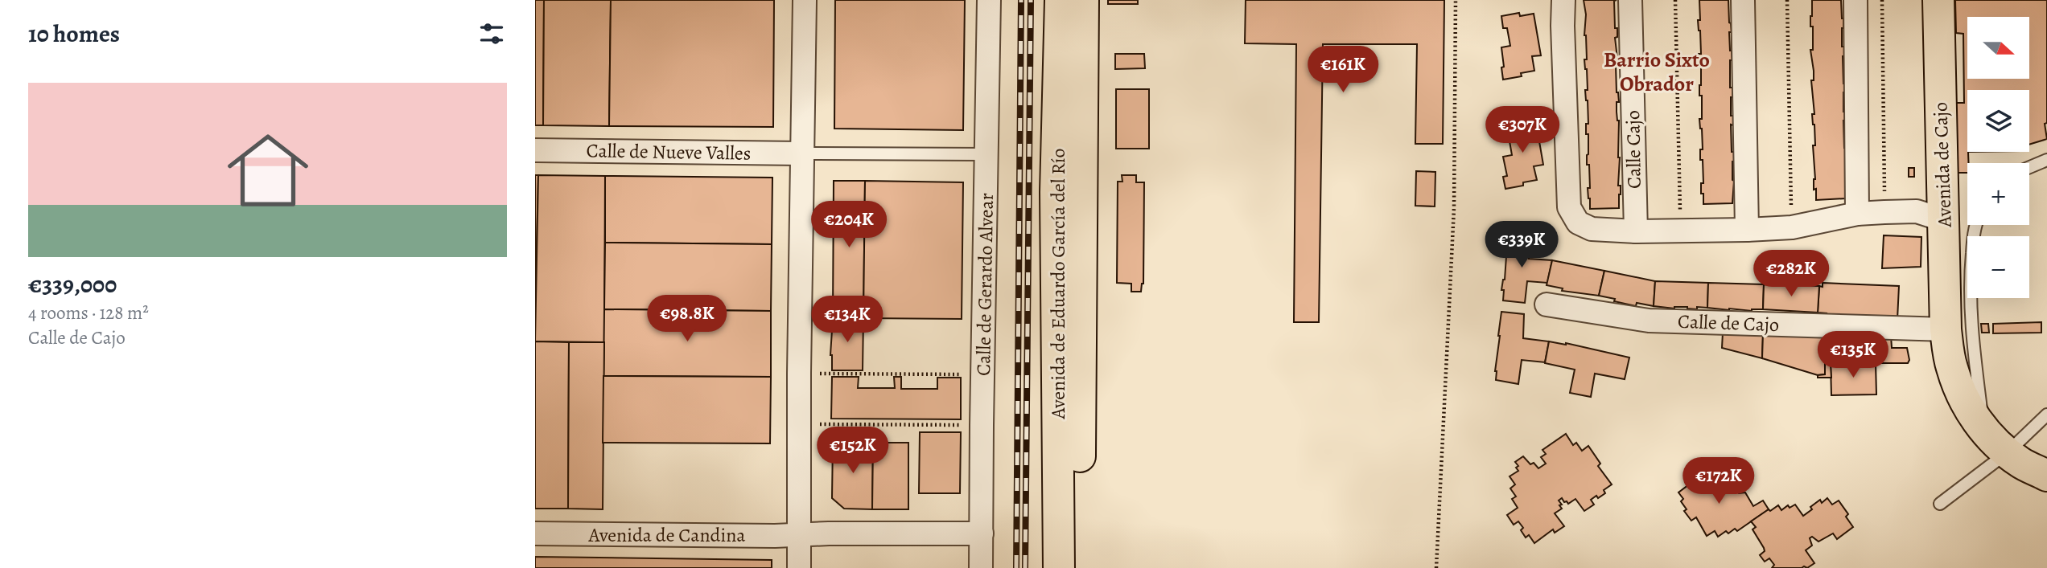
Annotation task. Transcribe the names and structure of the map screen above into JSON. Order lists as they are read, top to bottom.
{
  "streets": {
    "highway": ["Avenida de Cajo", "Avenida de Eduardo García del Río"],
    "street": [
      "Calle Cajo",
      "Calle de Nueve Valles",
      "Calle de Gerardo Alvear",
      "Calle de Cajo",
      "Avenida de Candina"
    ]
  },
  "crossings": [
    ["Avenida de Cajo", "Calle de Cajo"],
    ["Calle de Gerardo Alvear", "Avenida de Candina"]
  ],
  "districts": ["Barrio Sixto Obrador"],
  "north": "right",
  "page": {
    "heading": "10 homes",
    "map_buttons": ["+", "−"],
    "price": [
      "€161K",
      "€307K",
      "€204K",
      "€339K",
      "€282K",
      "€98.8K",
      "€134K",
      "€135K",
      "€152K",
      "€172K"
    ],
    "list": [
      {
        "name": "€339,000",
        "note": "4 rooms · 128 m² · Calle de Cajo"
      }
    ]
  }
}
